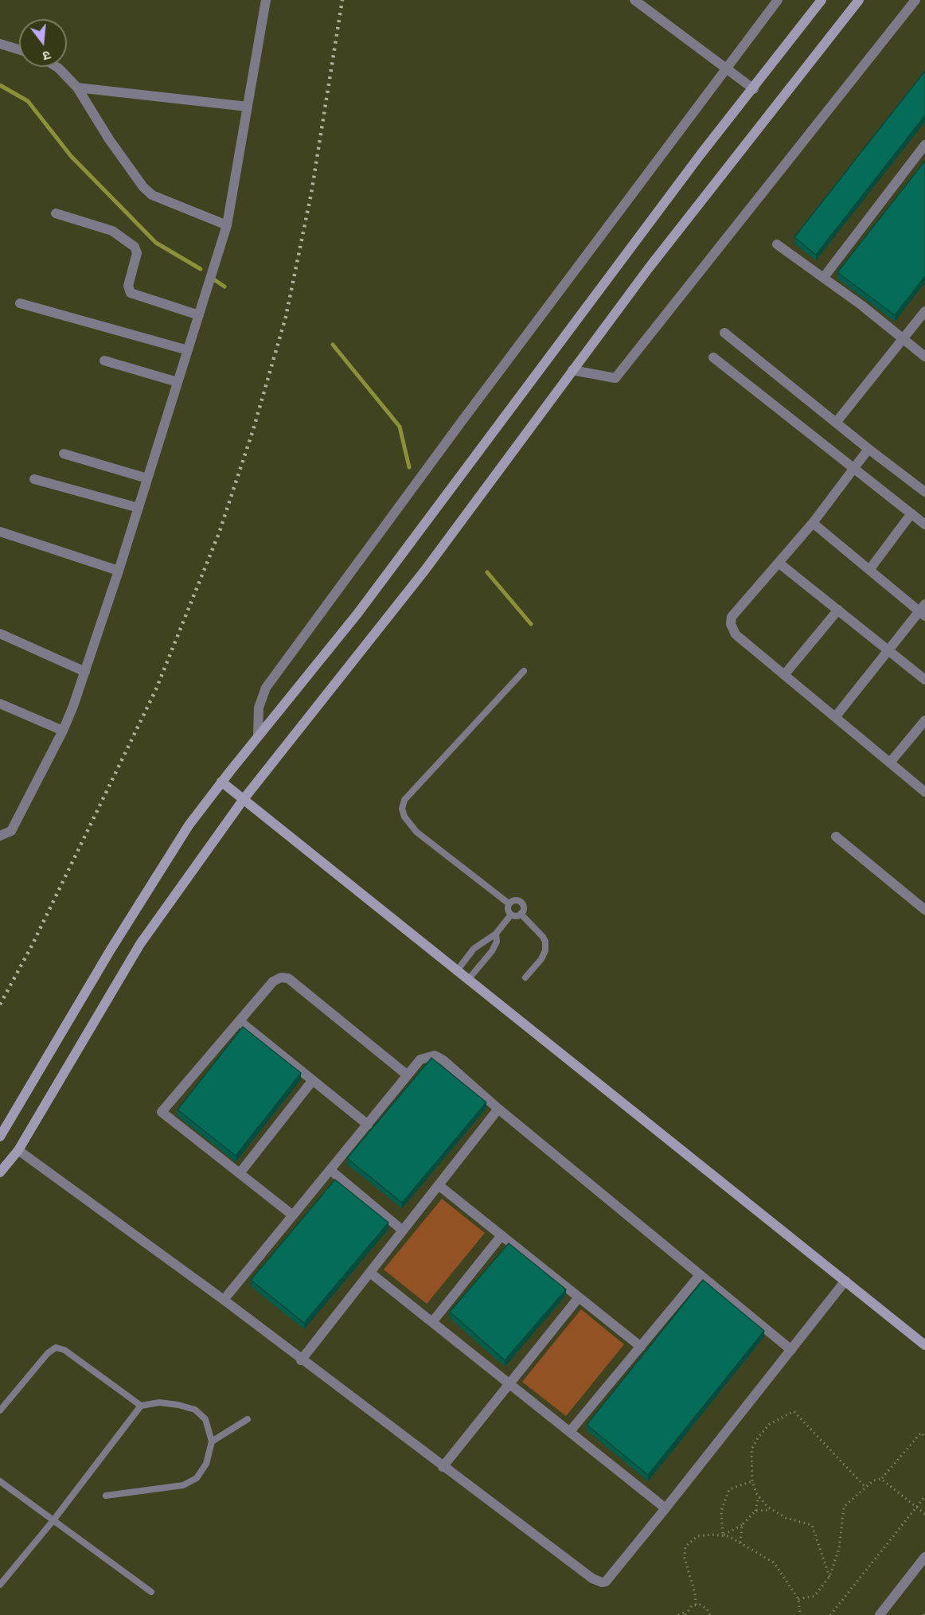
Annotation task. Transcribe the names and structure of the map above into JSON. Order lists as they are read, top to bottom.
{
  "north": "bottom"
}
